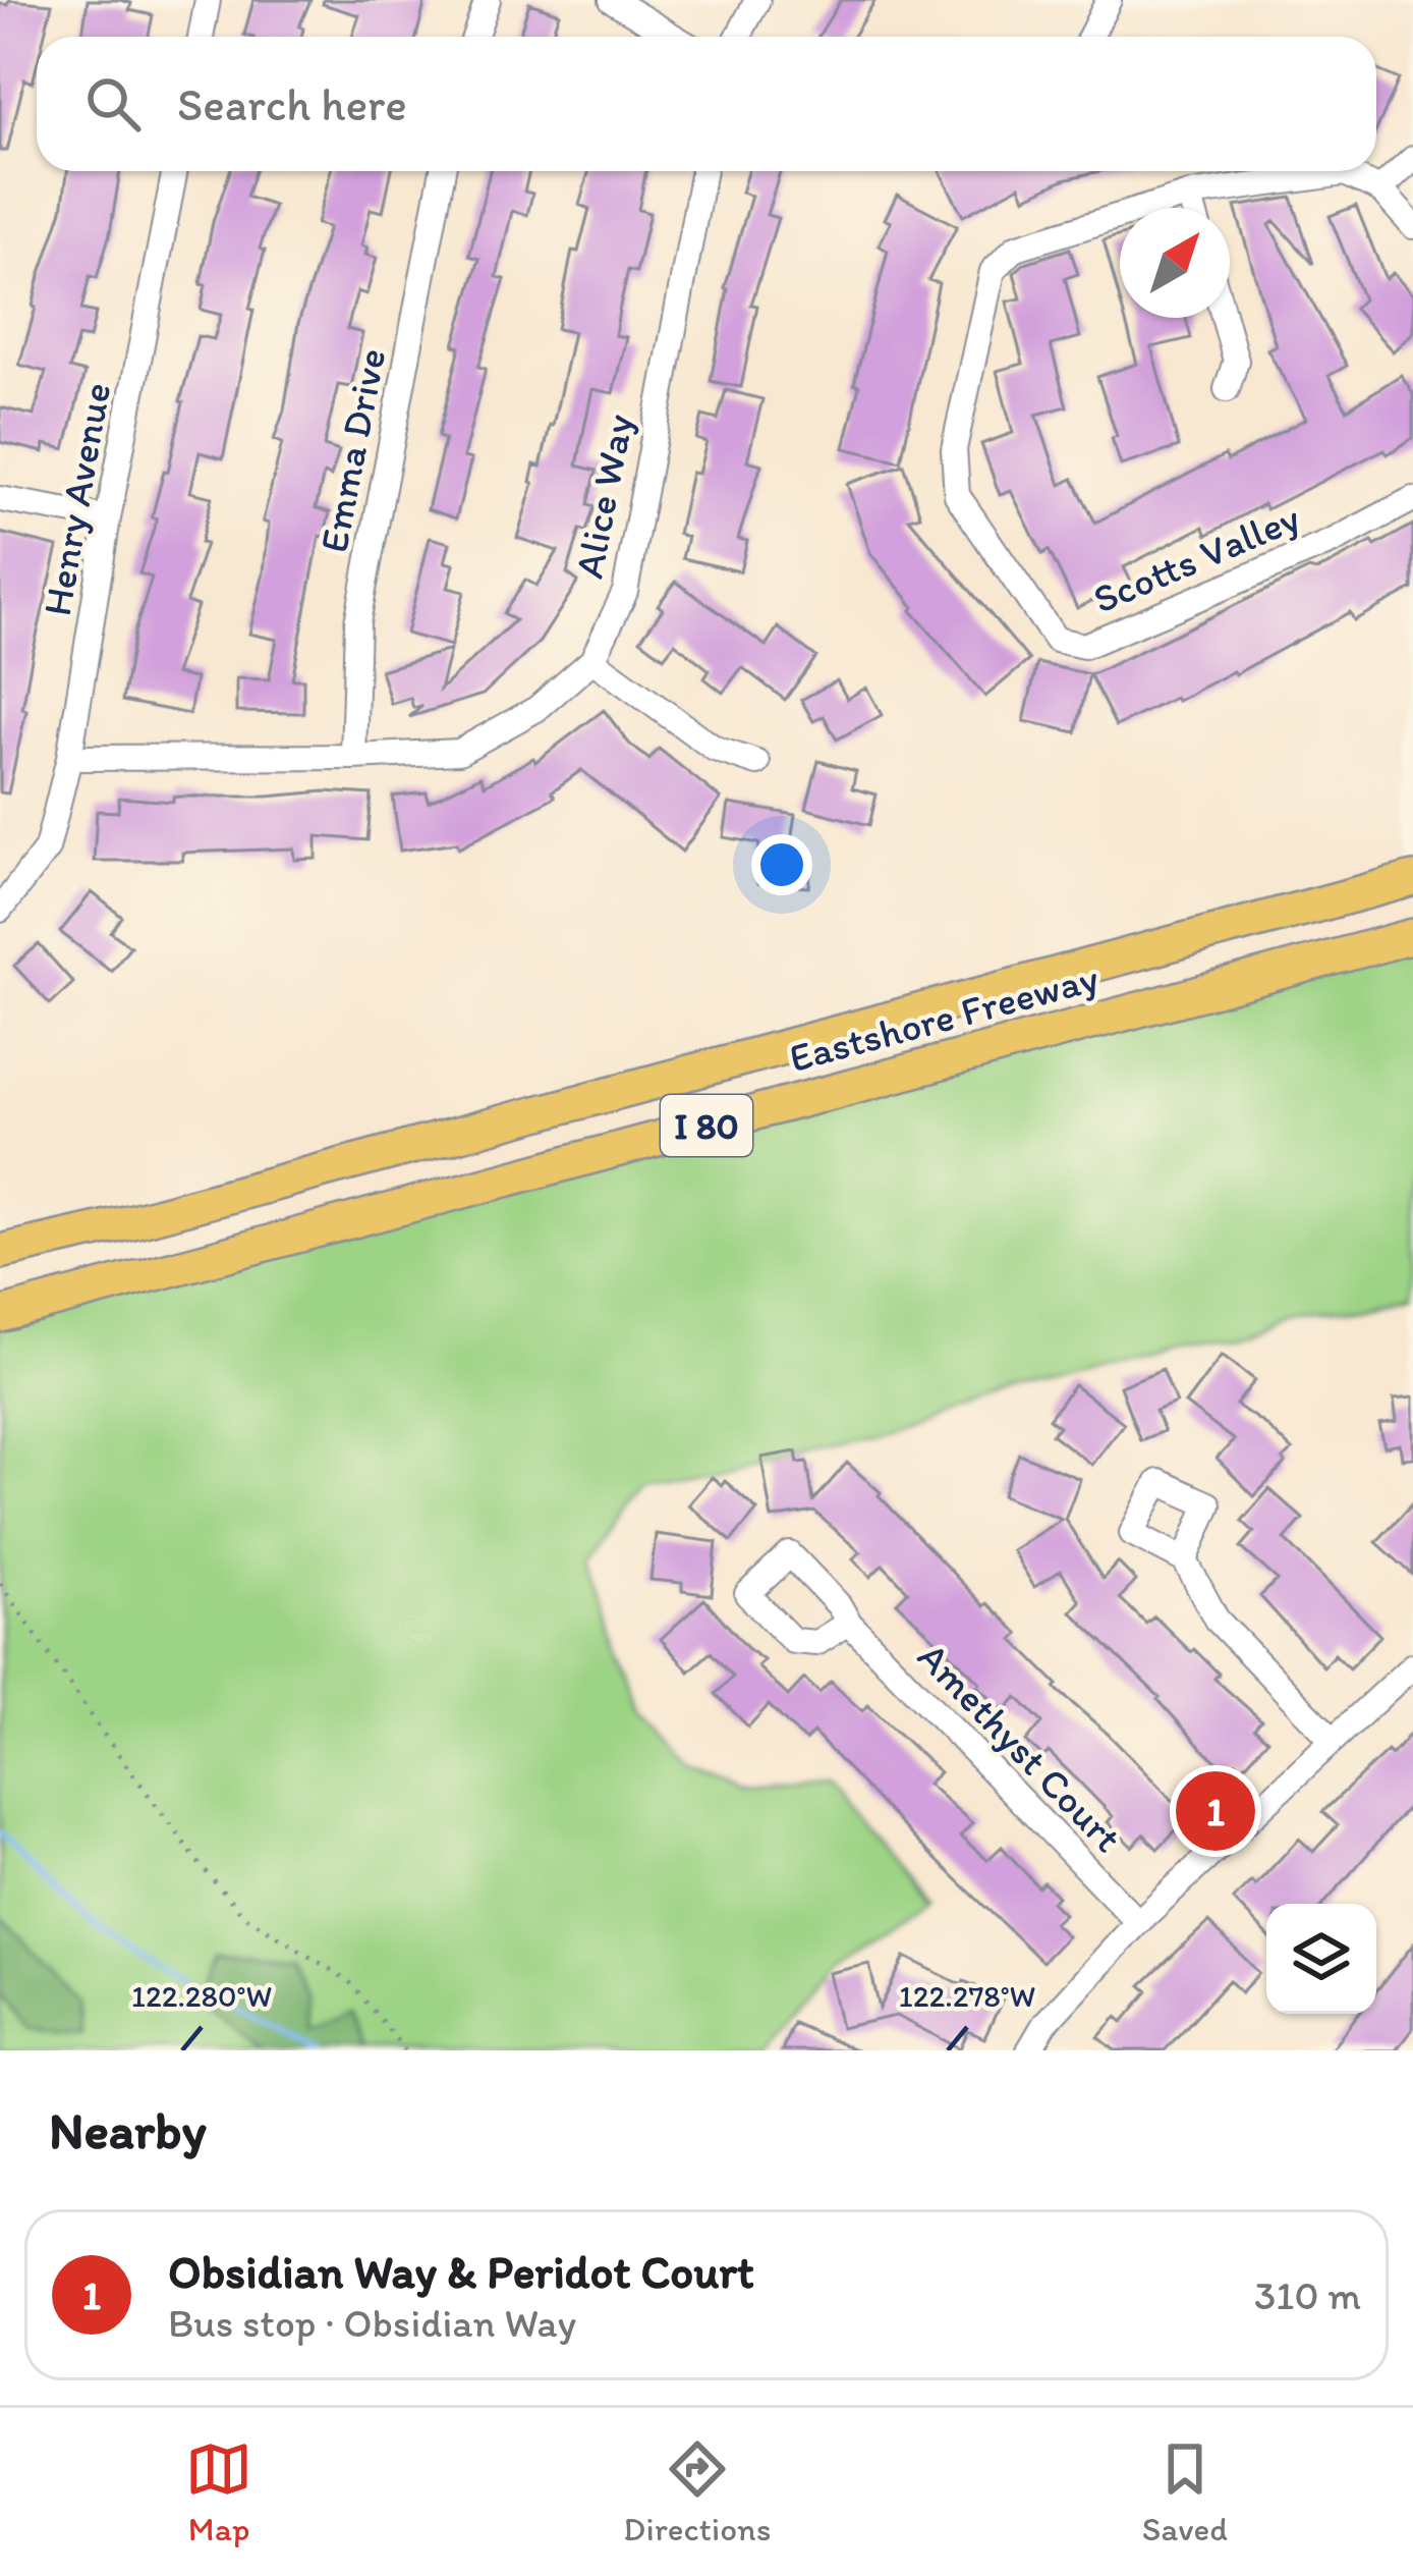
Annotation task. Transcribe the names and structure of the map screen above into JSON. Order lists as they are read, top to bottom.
{
  "streets": {
    "highway": ["Eastshore Freeway", "I 80"],
    "street": [
      "Emma Drive",
      "Alice Way",
      "Henry Avenue",
      "Scotts Valley",
      "Amethyst Court"
    ]
  },
  "crossings": [
    ["Emma Drive", "Alice Way"],
    ["Alice Way", "Henry Avenue"]
  ],
  "north": "top right",
  "page": {
    "search": "Search here",
    "pins": "1",
    "heading": "Nearby",
    "list": [
      {
        "mark": "1",
        "name": "Obsidian Way & Peridot Court",
        "note": "Bus stop · Obsidian Way",
        "value": "310 m"
      }
    ],
    "nav": ["Map", "Directions", "Saved"]
  },
  "coordinates": ["122.280°W", "122.278°W"]
}
